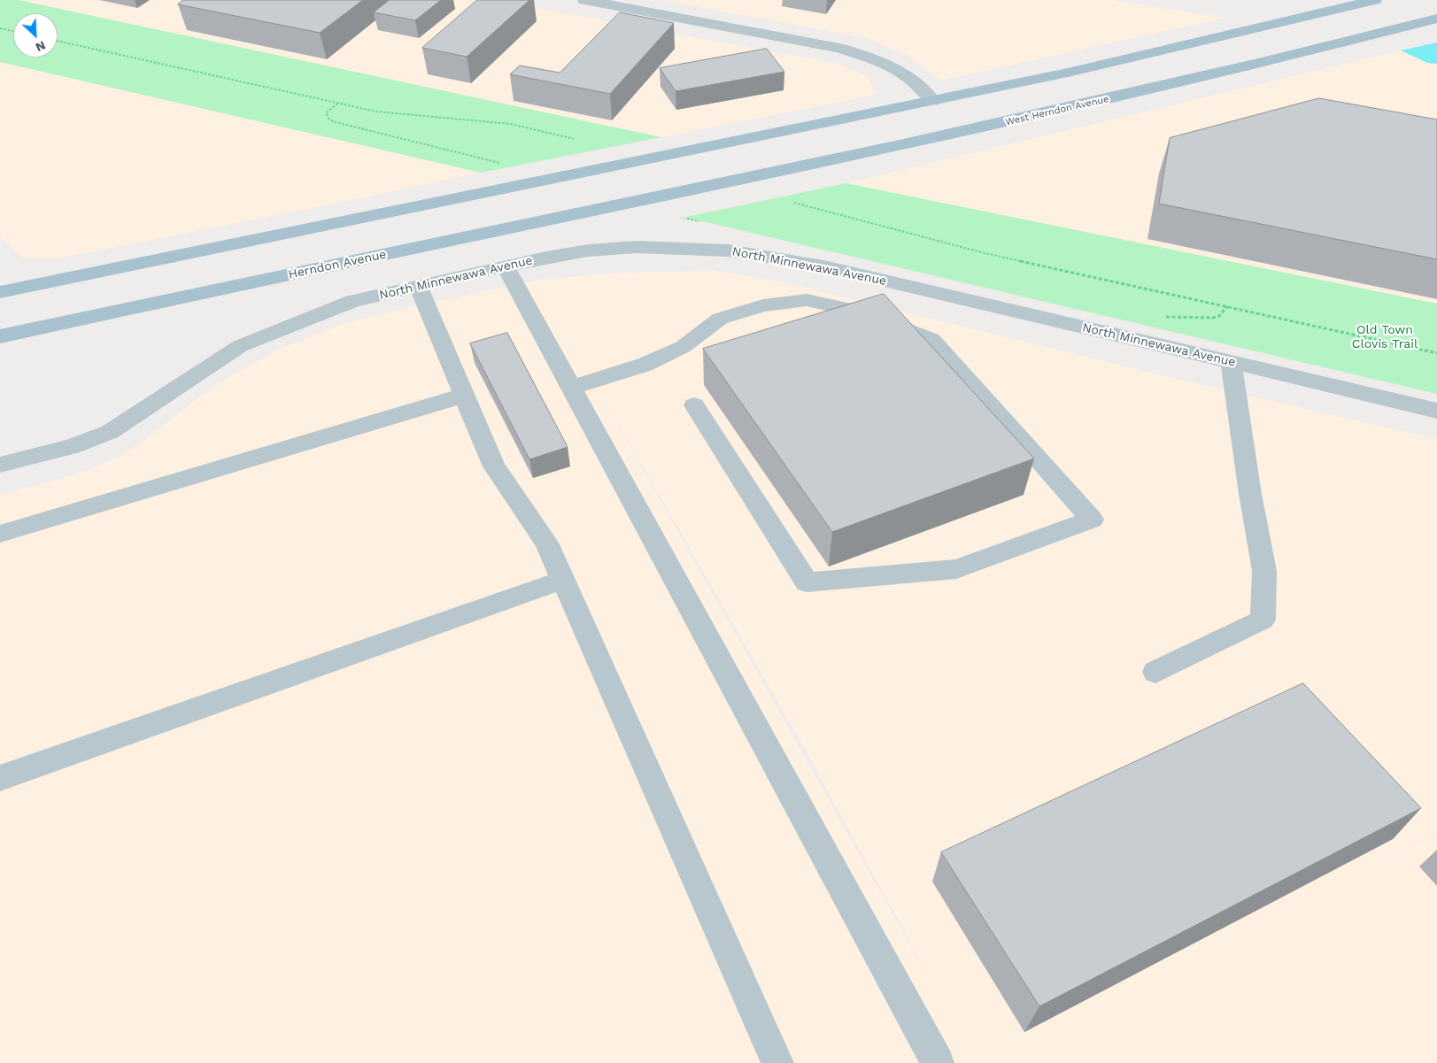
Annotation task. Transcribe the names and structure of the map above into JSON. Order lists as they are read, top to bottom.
{
  "streets": {
    "main road": ["West Herndon Avenue", "Herndon Avenue"],
    "street": ["North Minnewawa Avenue"]
  },
  "crossings": [
    ["West Herndon Avenue", "Herndon Avenue"]
  ],
  "parks": ["Old Town Clovis Trail"],
  "north": "bottom right"
}
